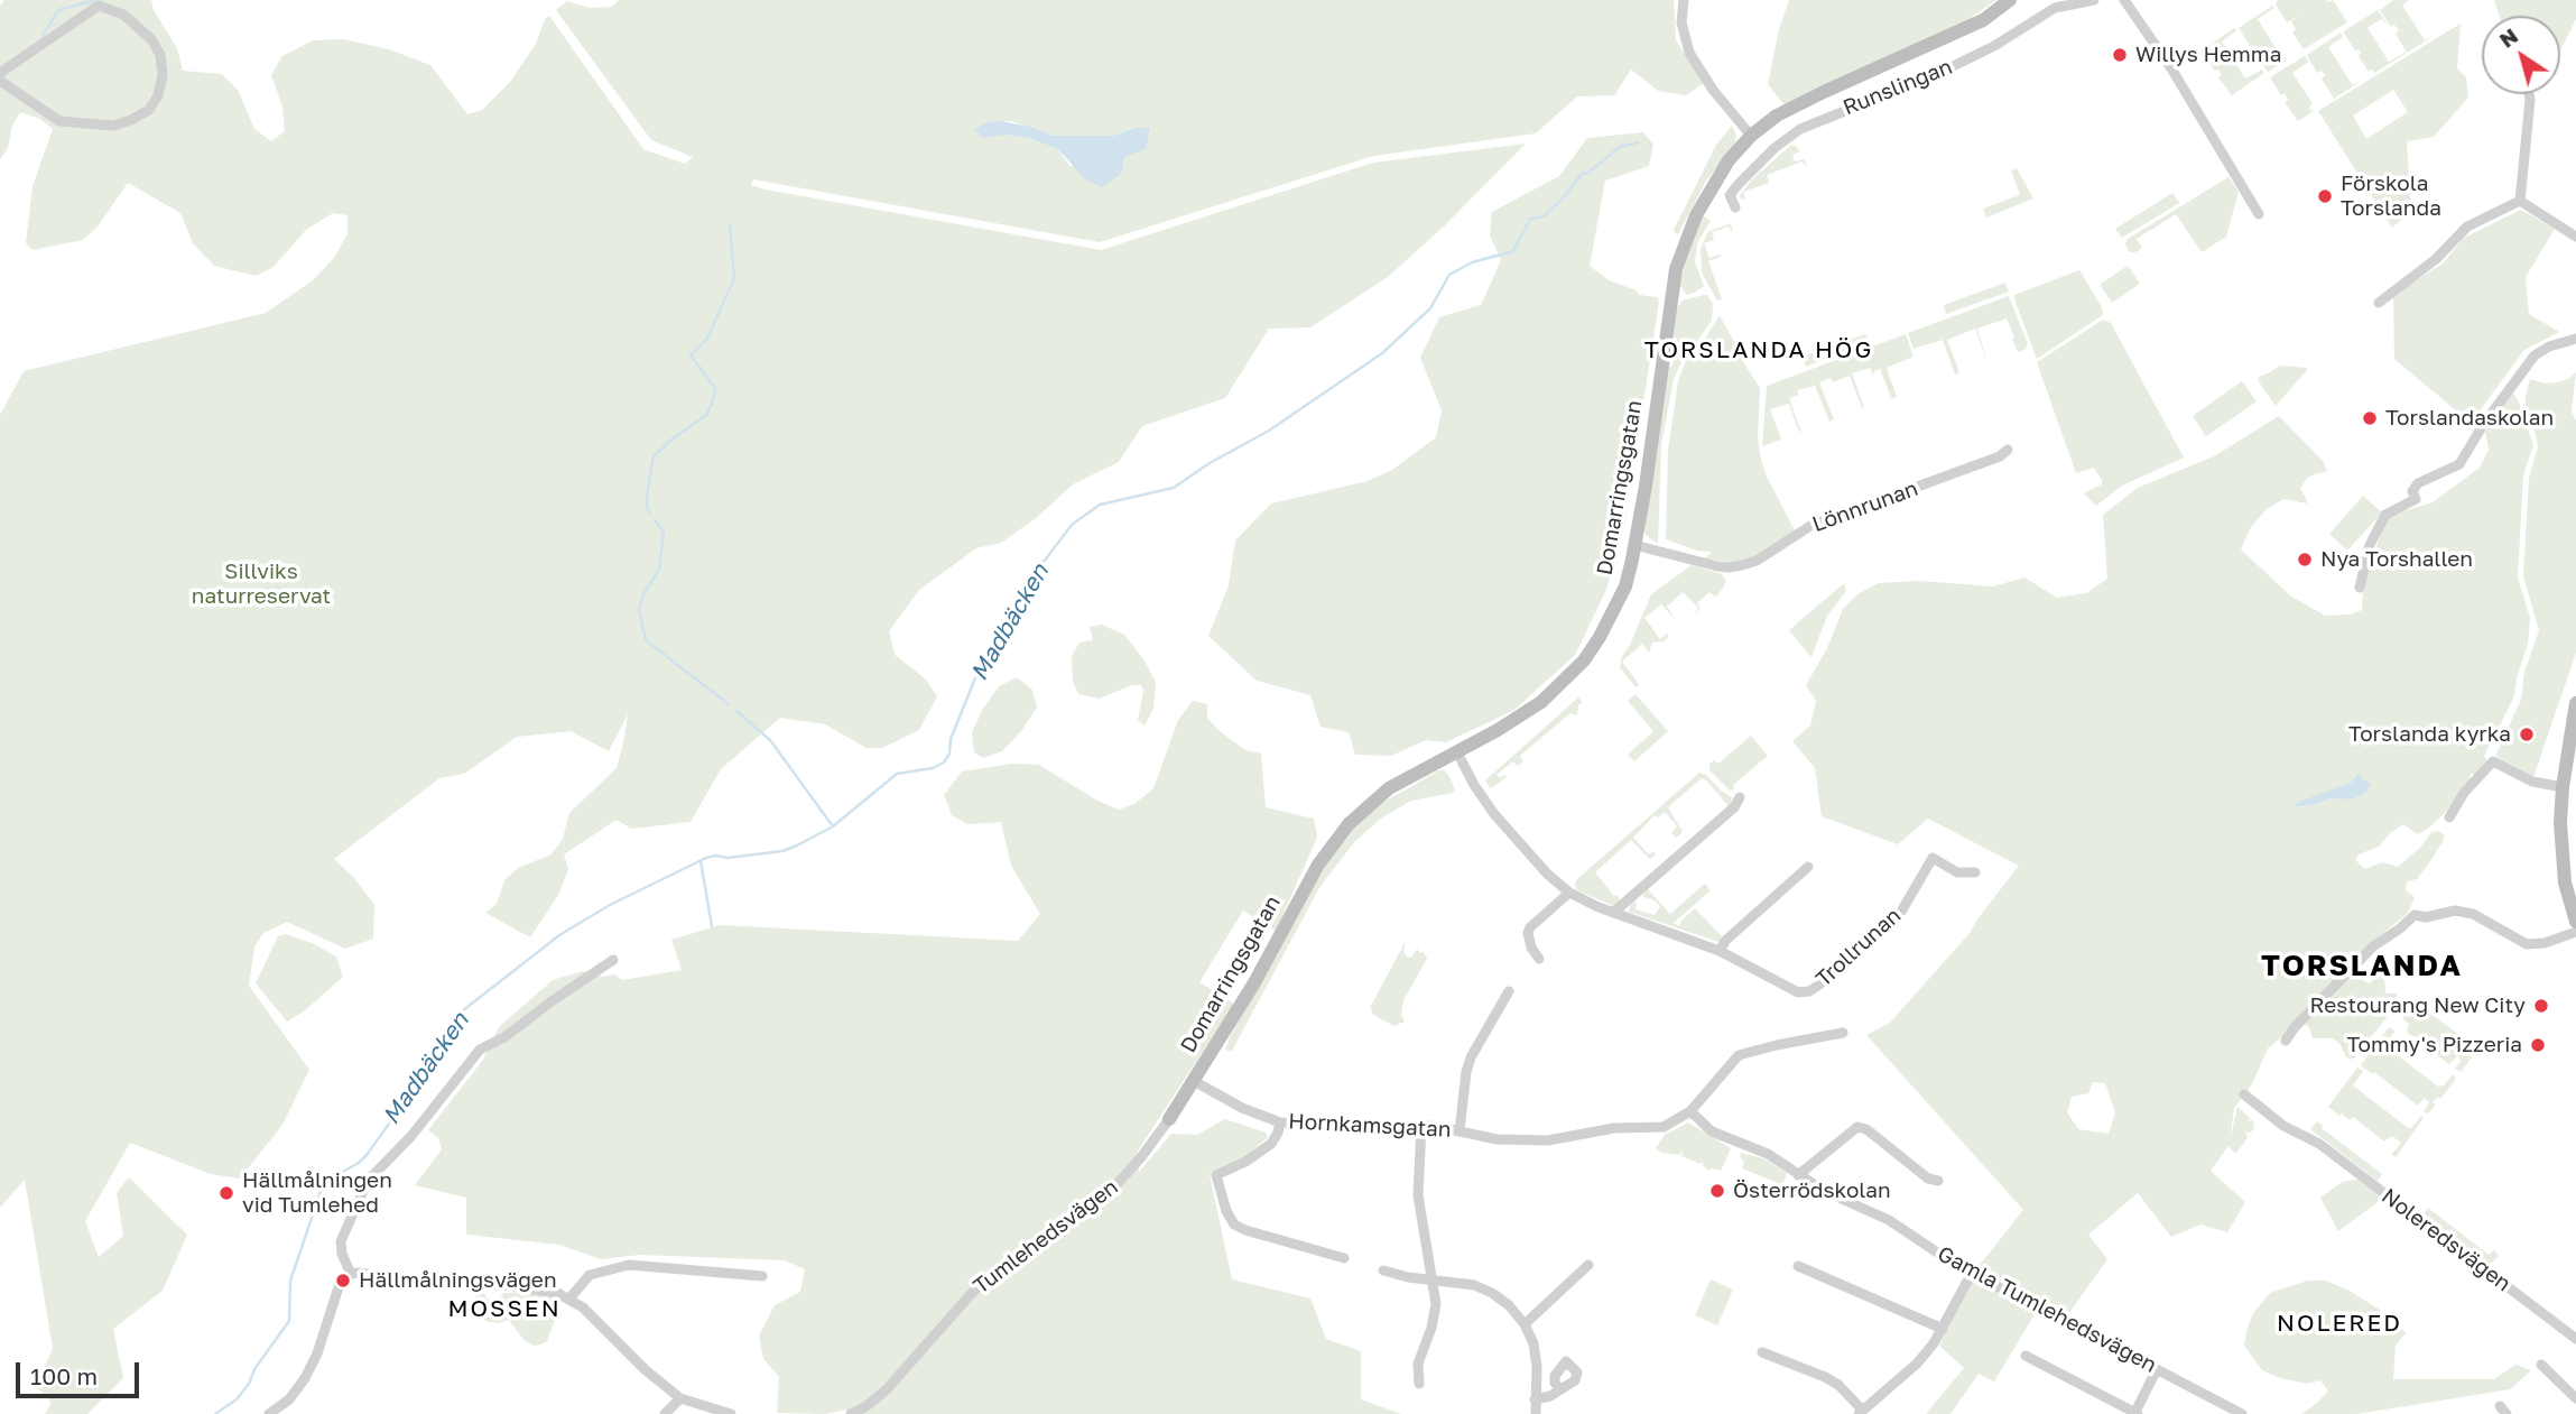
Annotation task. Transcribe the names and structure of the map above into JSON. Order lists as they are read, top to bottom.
{
  "streets": {
    "street": [
      "Runslingan",
      "Domarringsgatan",
      "Lönnrunan",
      "Trollrunan",
      "Hornkamsgatan",
      "Tumlehedsvägen",
      "Noleredsvägen",
      "Gamla Tumlehedsvägen"
    ]
  },
  "crossings": [
    ["Domarringsgatan", "Lönnrunan"],
    ["Domarringsgatan", "Trollrunan"],
    ["Domarringsgatan", "Hornkamsgatan"],
    ["Domarringsgatan", "Tumlehedsvägen"],
    ["Hornkamsgatan", "Gamla Tumlehedsvägen"]
  ],
  "districts": [
    "TORSLANDA HÖG",
    "TORSLANDA",
    "MOSSEN",
    "NOLERED"
  ],
  "water": ["Madbäcken"],
  "parks": ["Sillviks naturreservat"],
  "places": [
    "Willys Hemma",
    "Förskola Torslanda",
    "Torslandaskolan",
    "Nya Torshallen",
    "Torslanda kyrka",
    "Restourang New City",
    "Tommy's Pizzeria",
    "Österrödskolan",
    "Hällmålningen vid Tumlehed",
    "Hällmålningsvägen"
  ],
  "scale_bar": "100 m",
  "north": "top left"
}
